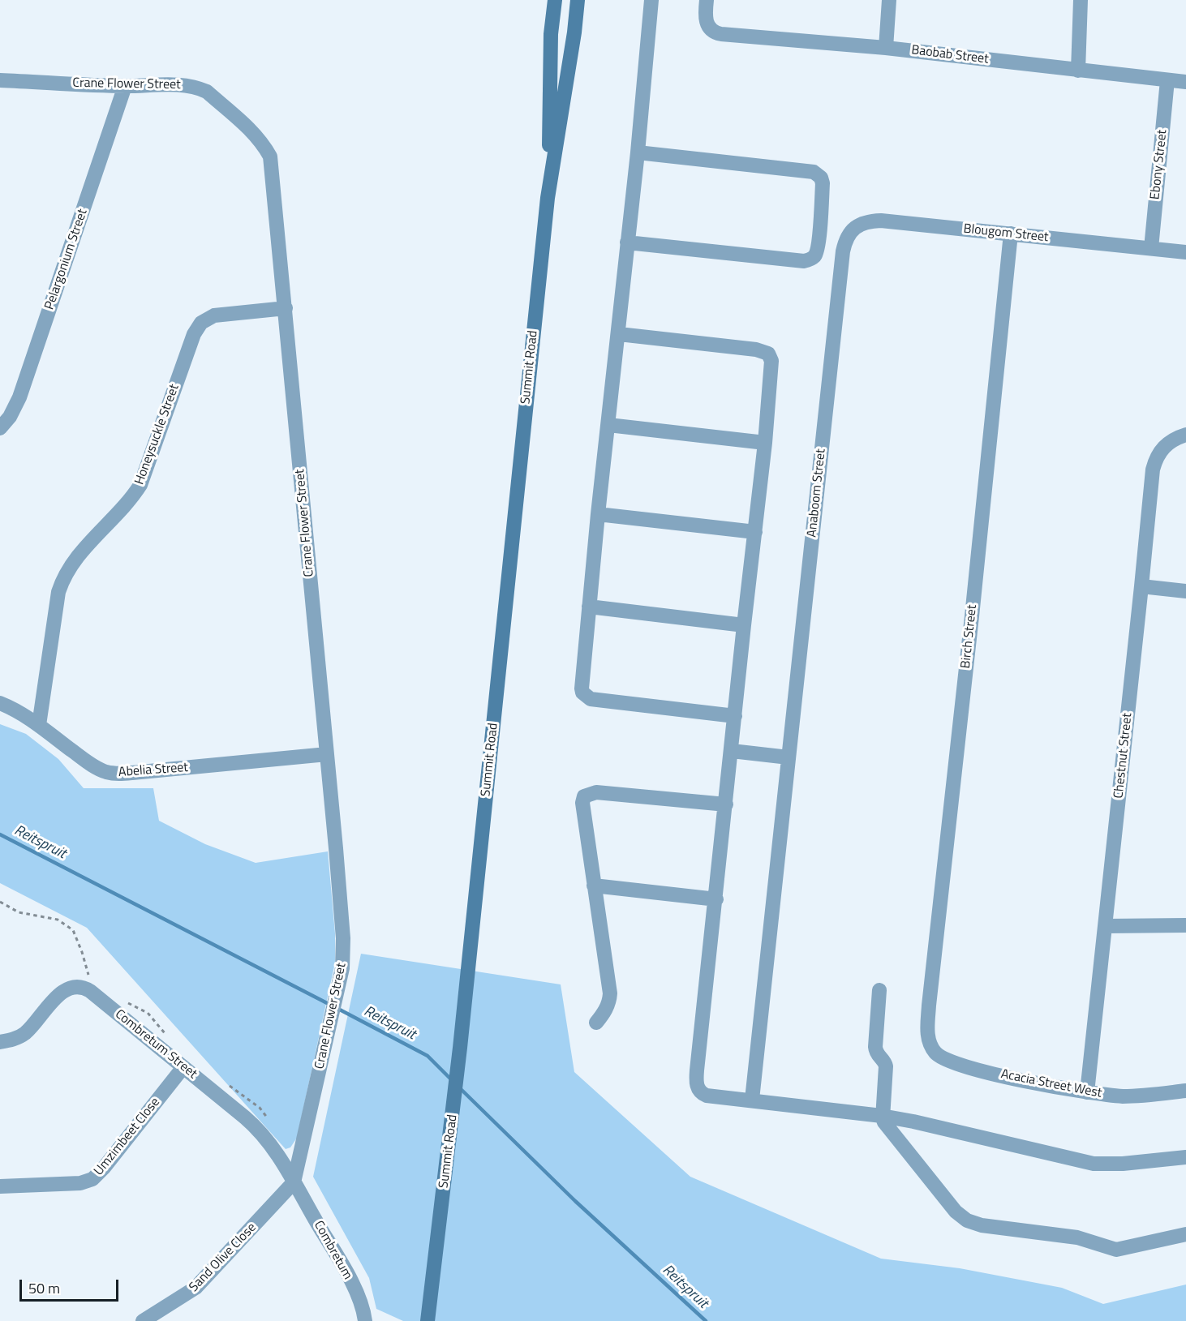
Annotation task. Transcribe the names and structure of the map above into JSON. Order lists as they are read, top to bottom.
{
  "streets": {
    "main road": ["Summit Road"],
    "street": [
      "Baobab Street",
      "Crane Flower Street",
      "Ebony Street",
      "Blougom Street",
      "Pelargonium Street",
      "Honeysuckle Street",
      "Anaboom Street",
      "Birch Street",
      "Chestnut Street",
      "Abelia Street",
      "Combretum Street",
      "Acacia Street West",
      "Umzimbeet Close",
      "Combretum",
      "Sand Olive Close"
    ]
  },
  "crossings": [
    ["Baobab Street", "Ebony Street"],
    ["Crane Flower Street", "Pelargonium Street"],
    ["Crane Flower Street", "Honeysuckle Street"],
    ["Crane Flower Street", "Abelia Street"],
    ["Crane Flower Street", "Combretum Street"],
    ["Crane Flower Street", "Combretum"],
    ["Crane Flower Street", "Sand Olive Close"],
    ["Ebony Street", "Blougom Street"],
    ["Blougom Street", "Anaboom Street"],
    ["Blougom Street", "Birch Street"],
    ["Honeysuckle Street", "Abelia Street"],
    ["Birch Street", "Acacia Street West"],
    ["Chestnut Street", "Acacia Street West"],
    ["Combretum Street", "Umzimbeet Close"],
    ["Combretum Street", "Combretum"],
    ["Combretum Street", "Sand Olive Close"],
    ["Combretum", "Sand Olive Close"]
  ],
  "water": ["Reitspruit"],
  "scale_bar": "50 m"
}
